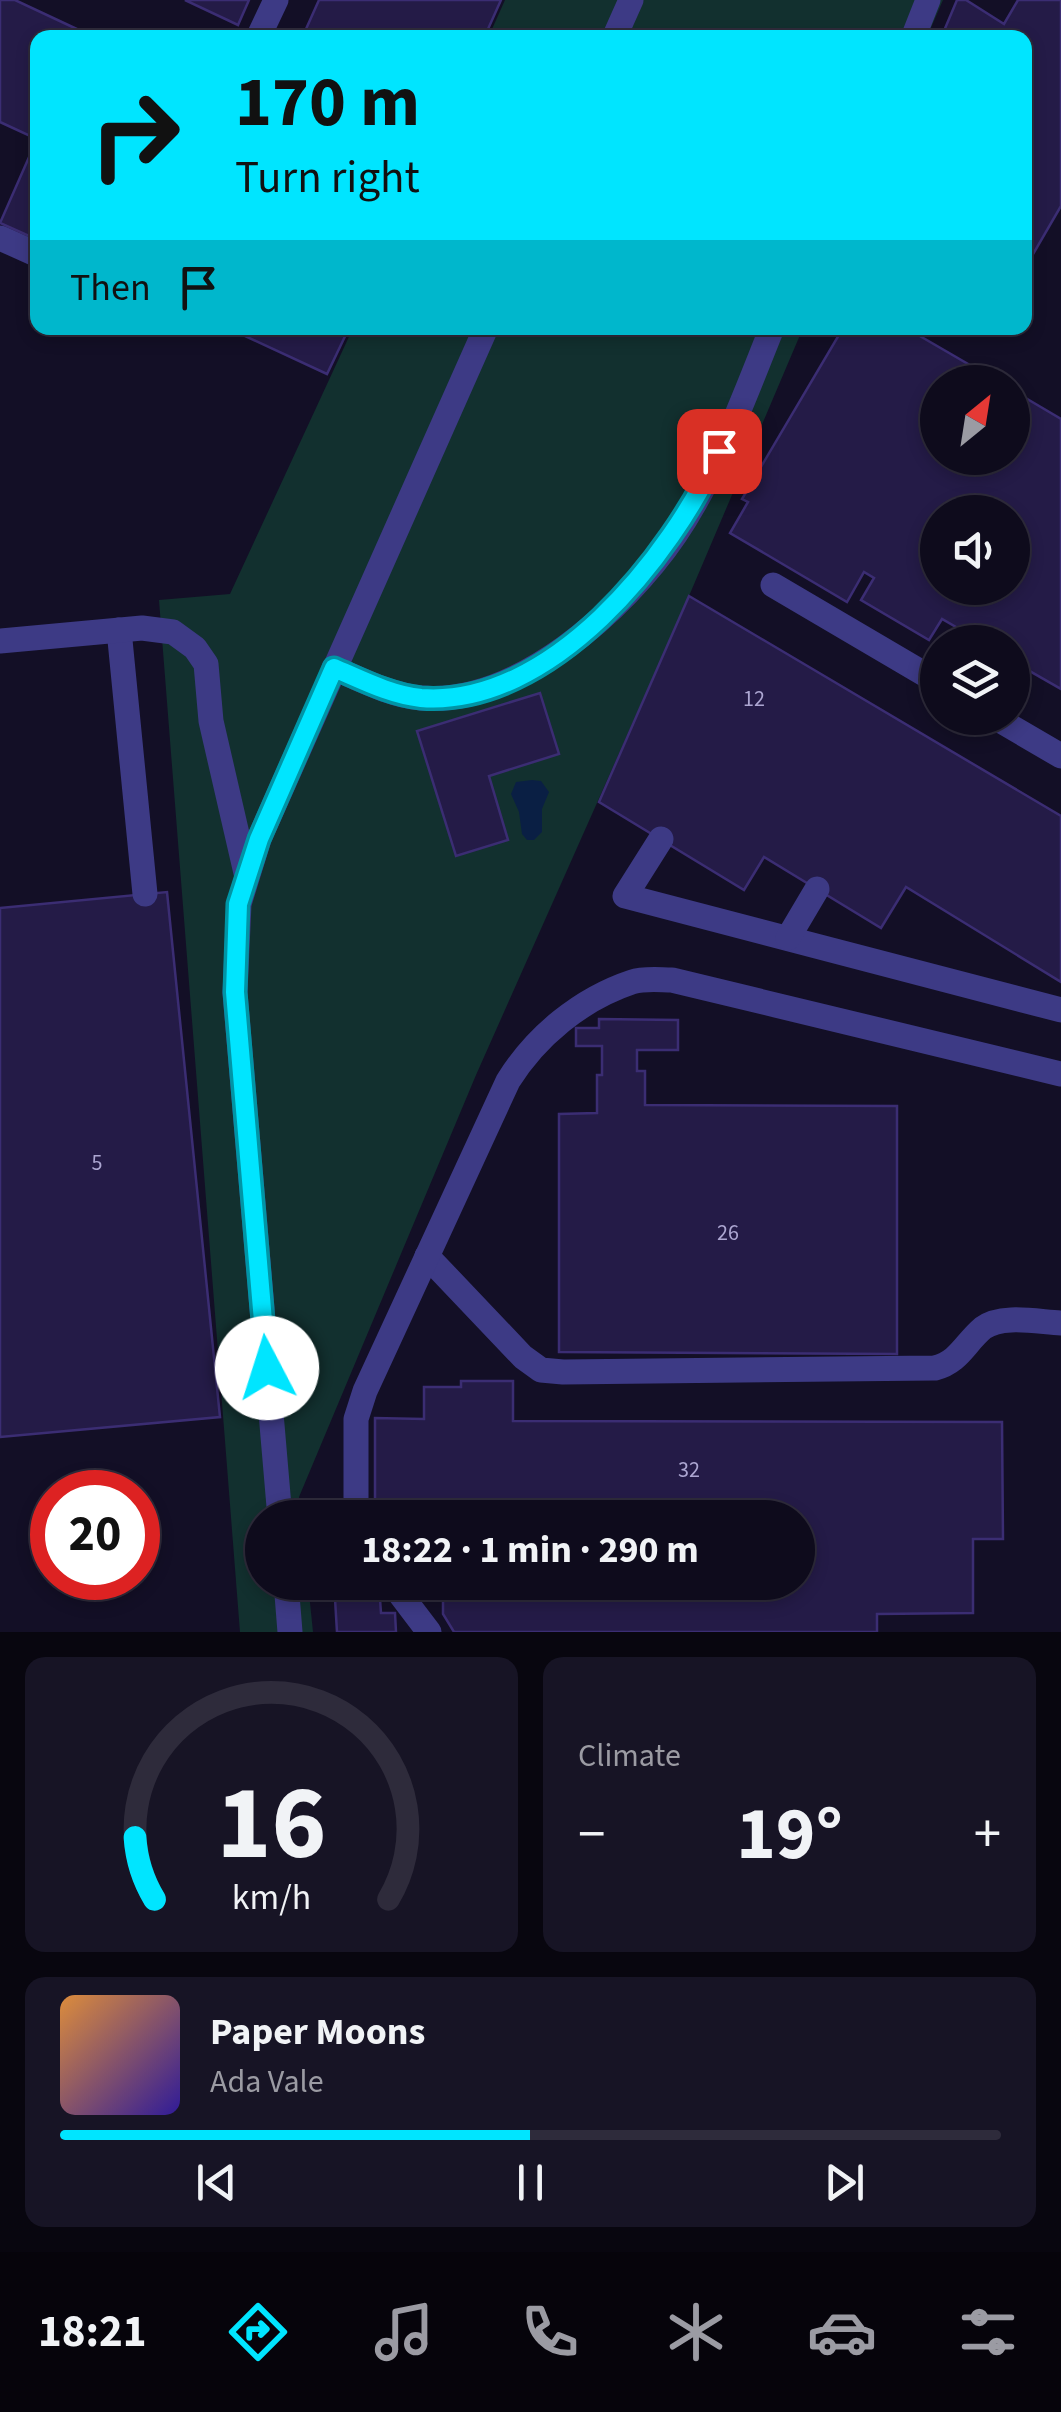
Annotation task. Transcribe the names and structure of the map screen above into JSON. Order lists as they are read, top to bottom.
{
  "house_numbers": [
    "12",
    "5",
    "26",
    "32"
  ],
  "north": "top right",
  "page": {
    "turn": ["170 m", "Turn right"],
    "then": "Then",
    "limit": "20",
    "trip": "18:22 · 1 min · 290 m",
    "tile": "Climate",
    "heat": ["−", "19°", "+"],
    "song": ["Paper Moons", "Ada Vale"],
    "tabs": "18:21",
    "gauge": ["16", "km/h"]
  }
}
